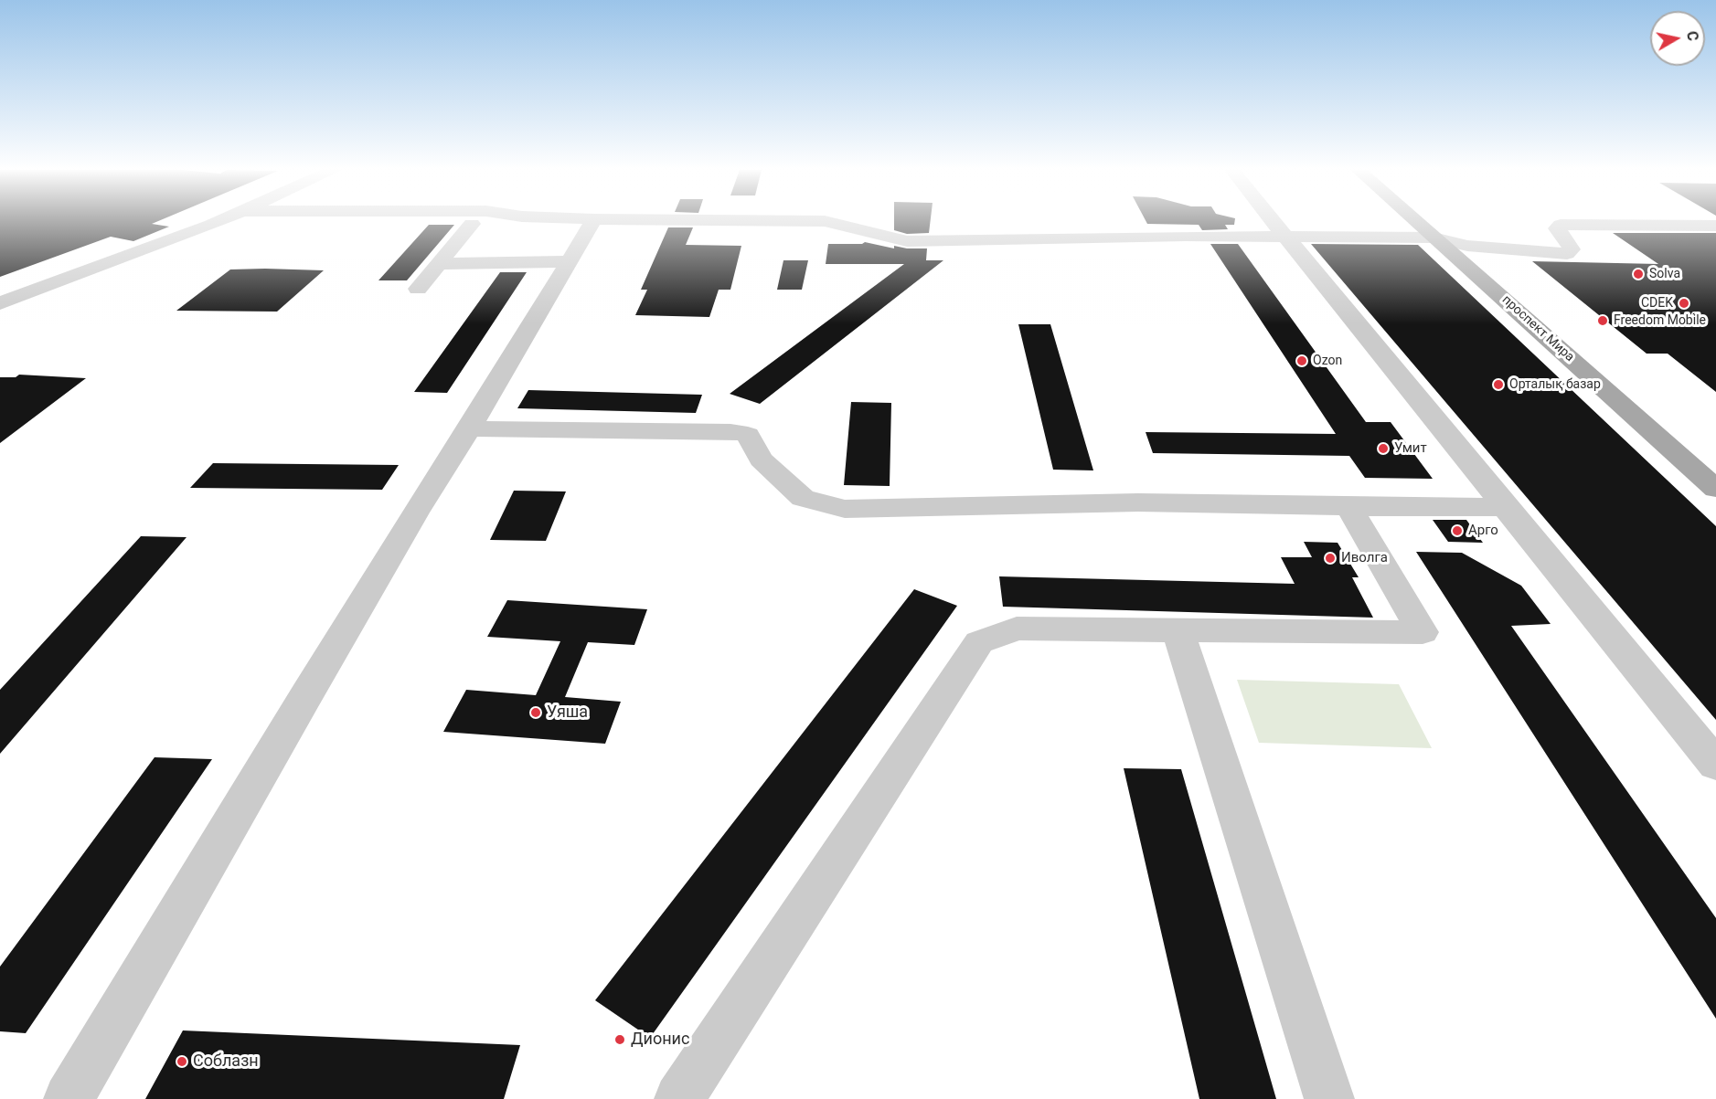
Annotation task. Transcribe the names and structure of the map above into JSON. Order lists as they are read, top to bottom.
{
  "streets": {
    "main road": ["проспект Мира"]
  },
  "places": [
    "Solva",
    "CDEK",
    "Freedom Mobile",
    "Ozon",
    "Орталық базар",
    "Умит",
    "Арго",
    "Иволга",
    "Уяша",
    "Дионис",
    "Соблазн"
  ],
  "north": "right"
}
